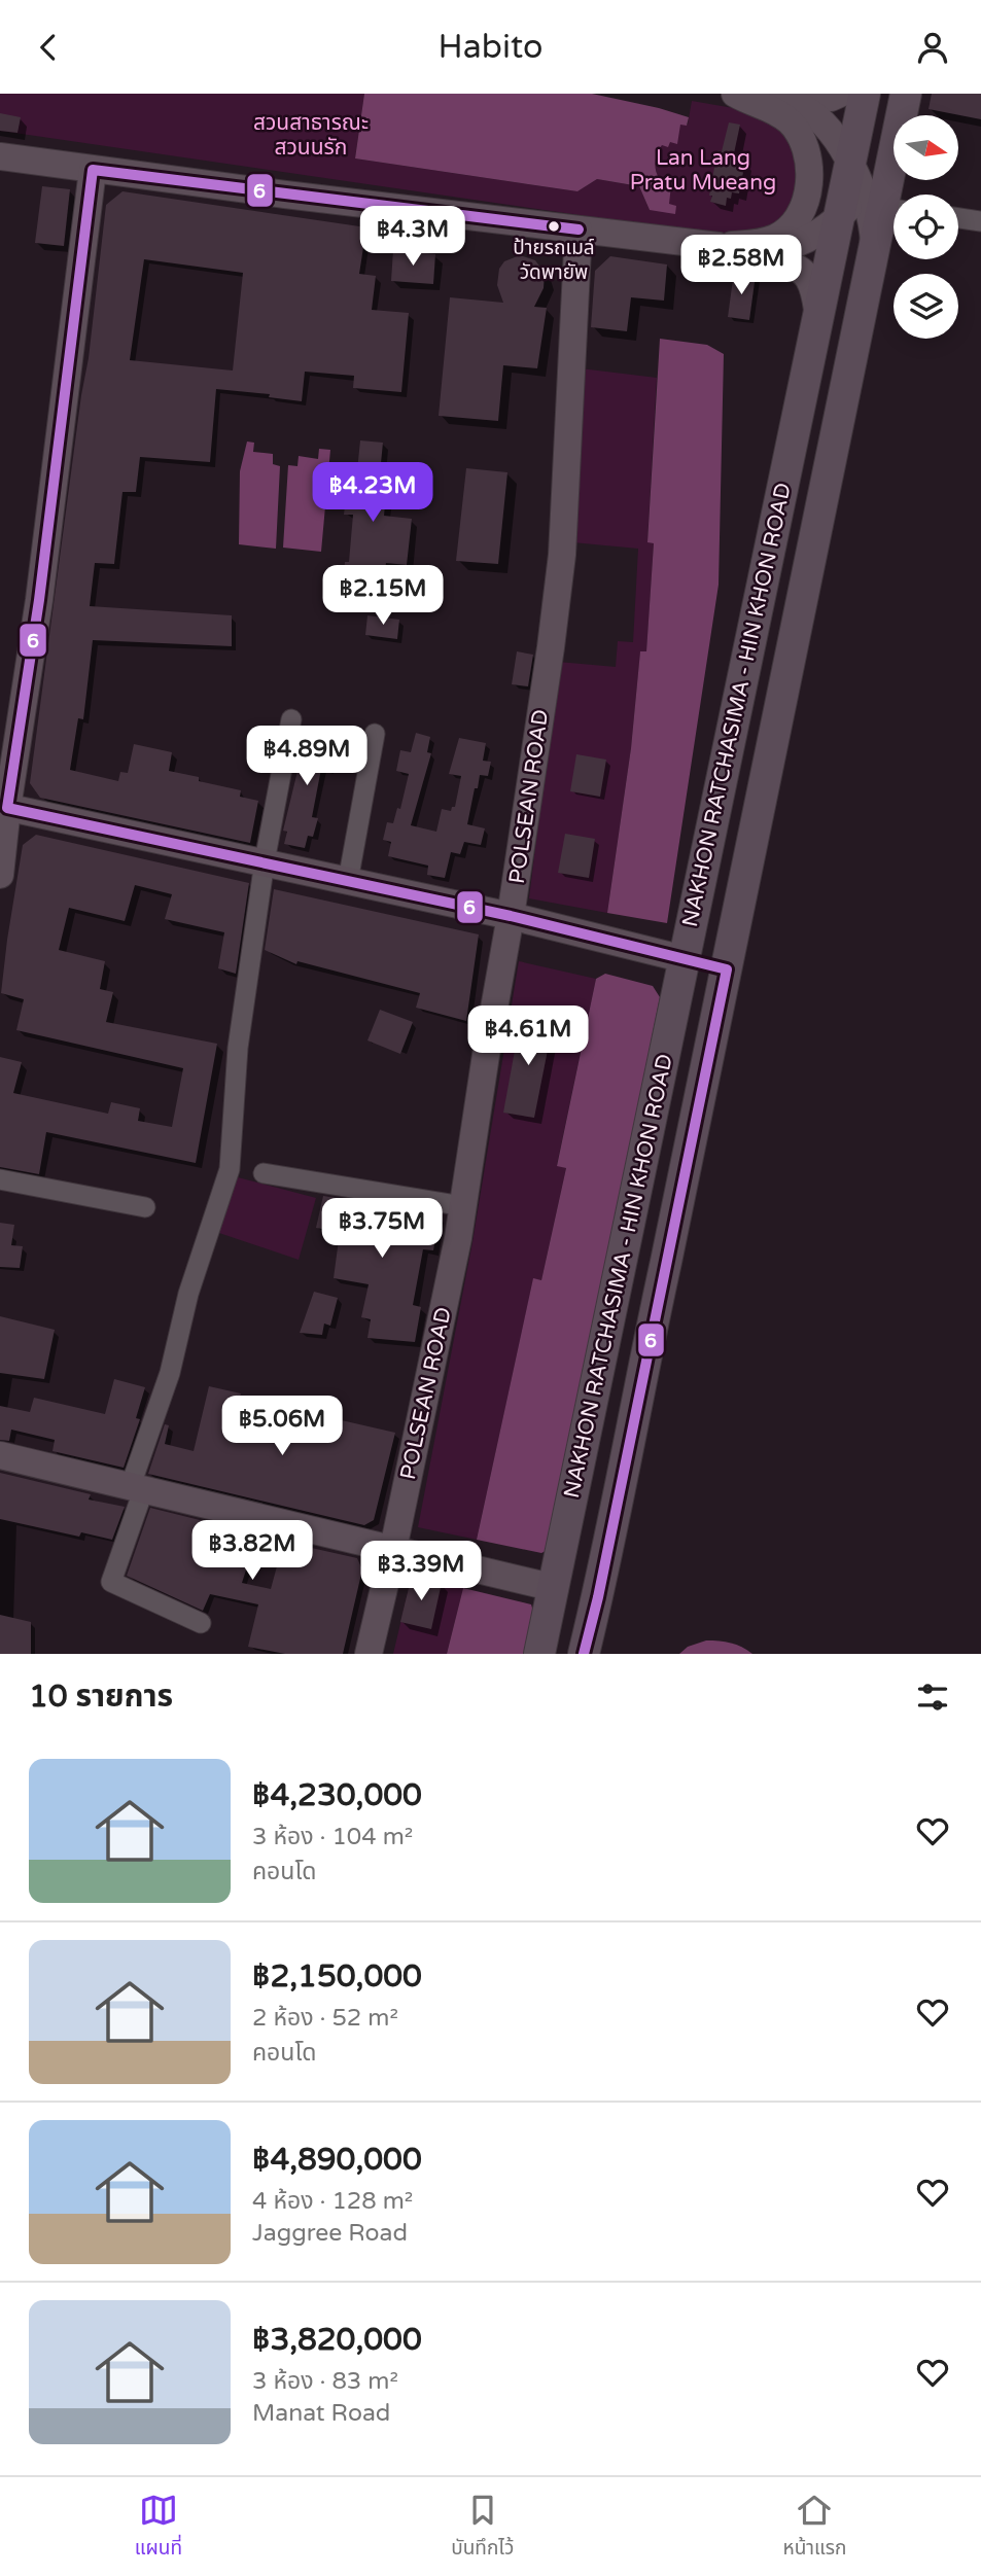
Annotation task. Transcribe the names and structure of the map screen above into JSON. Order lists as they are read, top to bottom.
{
  "streets": {
    "main road": ["NAKHON RATCHASIMA - HIN KHON ROAD"],
    "street": ["POLSEAN ROAD"]
  },
  "parks": ["สวนสาธารณะ สวนนรัก", "Lan Lang Pratu Mueang"],
  "places": ["ป้ายรถเมล์ วัดพายัพ"],
  "lines": ["transit line 6"],
  "north": "right",
  "page": {
    "header": "Habito",
    "price": [
      "฿4.3M",
      "฿2.58M",
      "฿4.23M",
      "฿2.15M",
      "฿4.89M",
      "฿4.61M",
      "฿3.75M",
      "฿5.06M",
      "฿3.82M",
      "฿3.39M"
    ],
    "heading": "10 รายการ",
    "list": [
      {
        "name": "฿4,230,000",
        "note": "3 ห้อง · 104 m² · คอนโด"
      },
      {
        "name": "฿2,150,000",
        "note": "2 ห้อง · 52 m² · คอนโด"
      },
      {
        "name": "฿4,890,000",
        "note": "4 ห้อง · 128 m² · Jaggree Road"
      },
      {
        "name": "฿3,820,000",
        "note": "3 ห้อง · 83 m² · Manat Road"
      }
    ],
    "tabs": ["แผนที่", "บันทึกไว้", "หน้าแรก"]
  }
}
